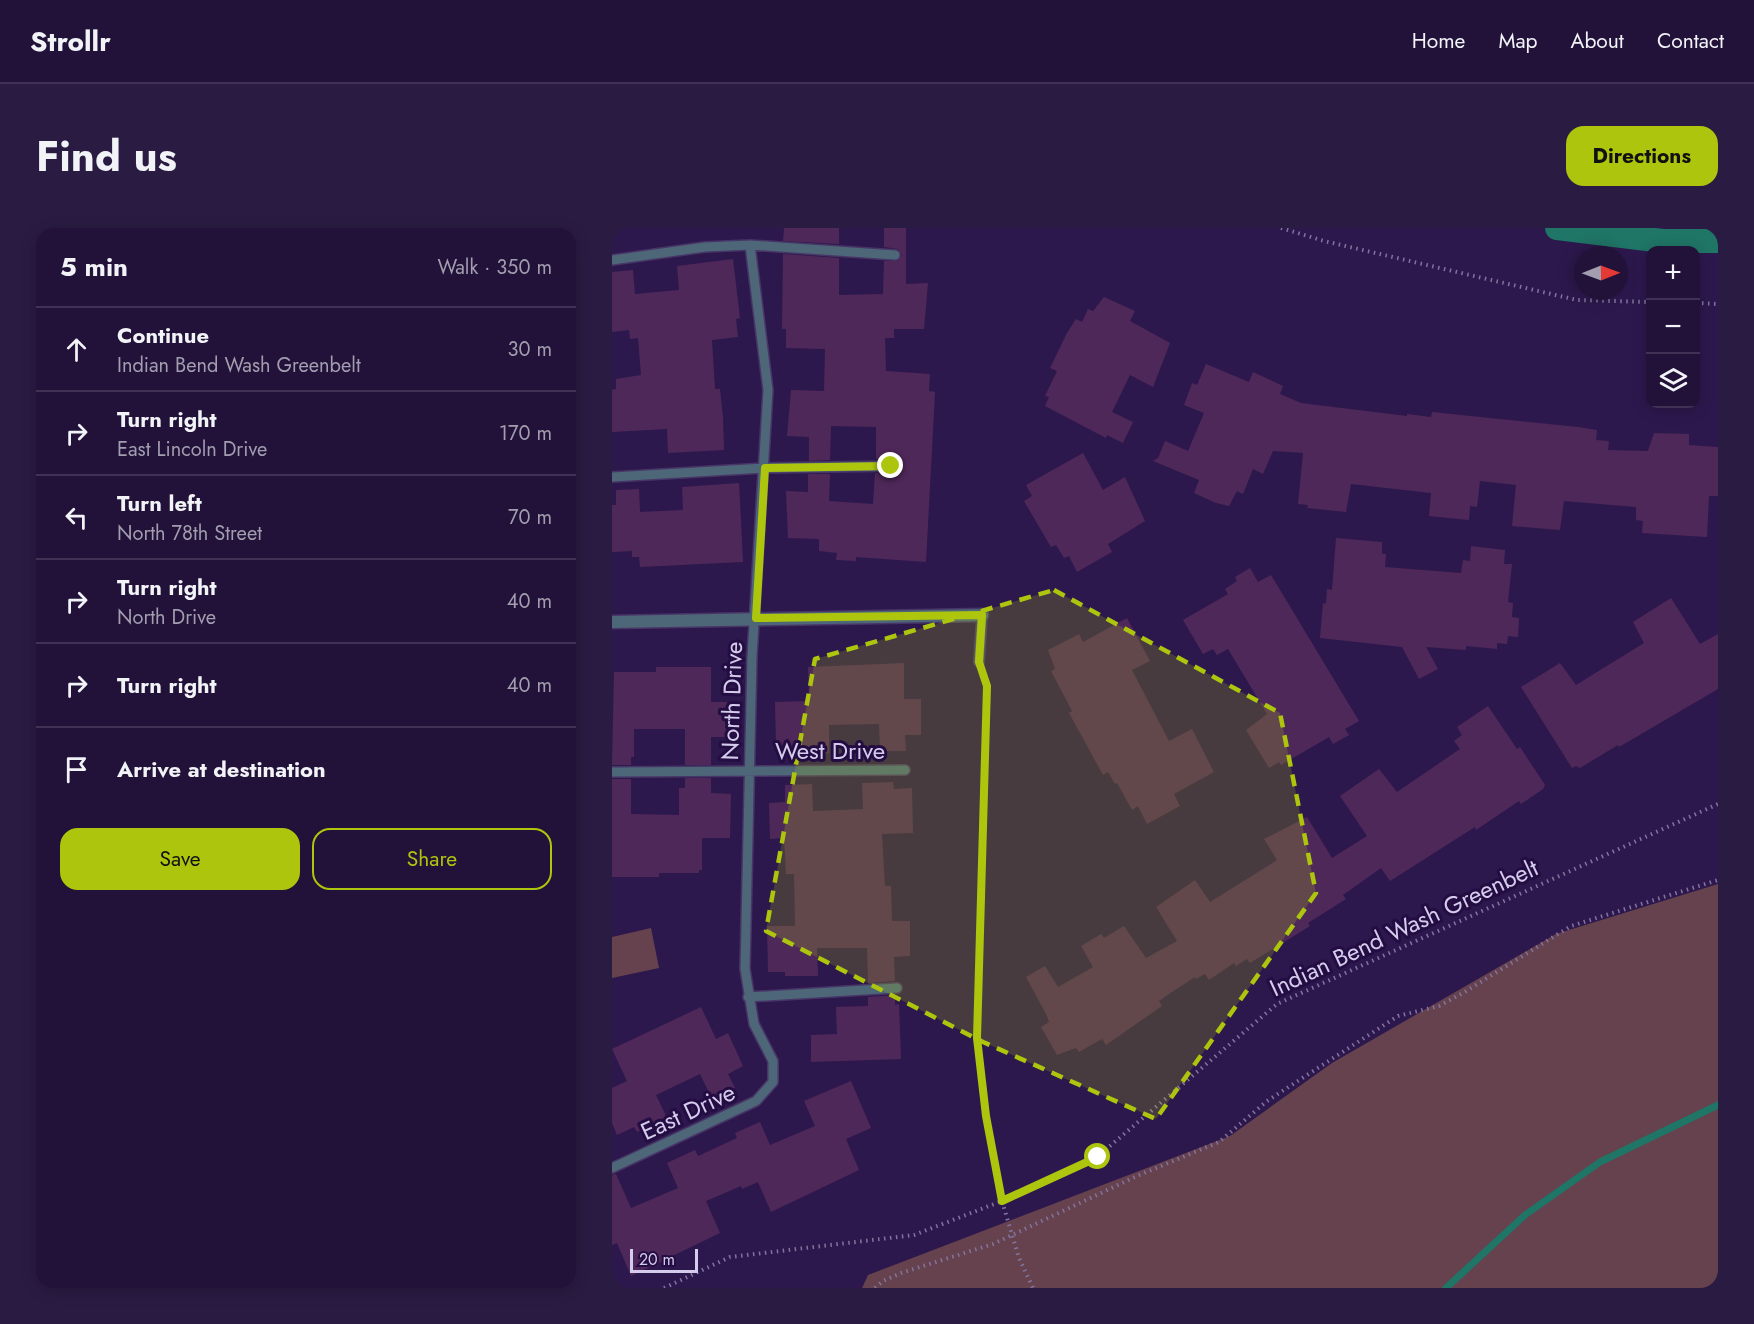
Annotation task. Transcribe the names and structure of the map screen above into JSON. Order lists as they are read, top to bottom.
{
  "streets": {
    "lane": ["North Drive", "West Drive", "East Drive"],
    "path": ["Indian Bend Wash Greenbelt"]
  },
  "crossings": [
    ["North Drive", "West Drive"],
    ["North Drive", "East Drive"]
  ],
  "scale_bar": "20 m",
  "north": "right",
  "page": {
    "header": "Strollr",
    "nav": [
      "Home",
      "Map",
      "About",
      "Contact"
    ],
    "title": "Find us",
    "buttons": [
      "Directions",
      ["Save", "Share"]
    ],
    "heading": ["5 min", "Walk · 350 m"],
    "map_buttons": ["+", "−"],
    "list": [
      ["Continue", "Indian Bend Wash Greenbelt", "30 m"],
      ["Turn right", "East Lincoln Drive", "170 m"],
      ["Turn left", "North 78th Street", "70 m"],
      ["Turn right", "North Drive", "40 m"],
      ["Turn right", "40 m"],
      "Arrive at destination"
    ],
    "scale": "20 m"
  }
}
